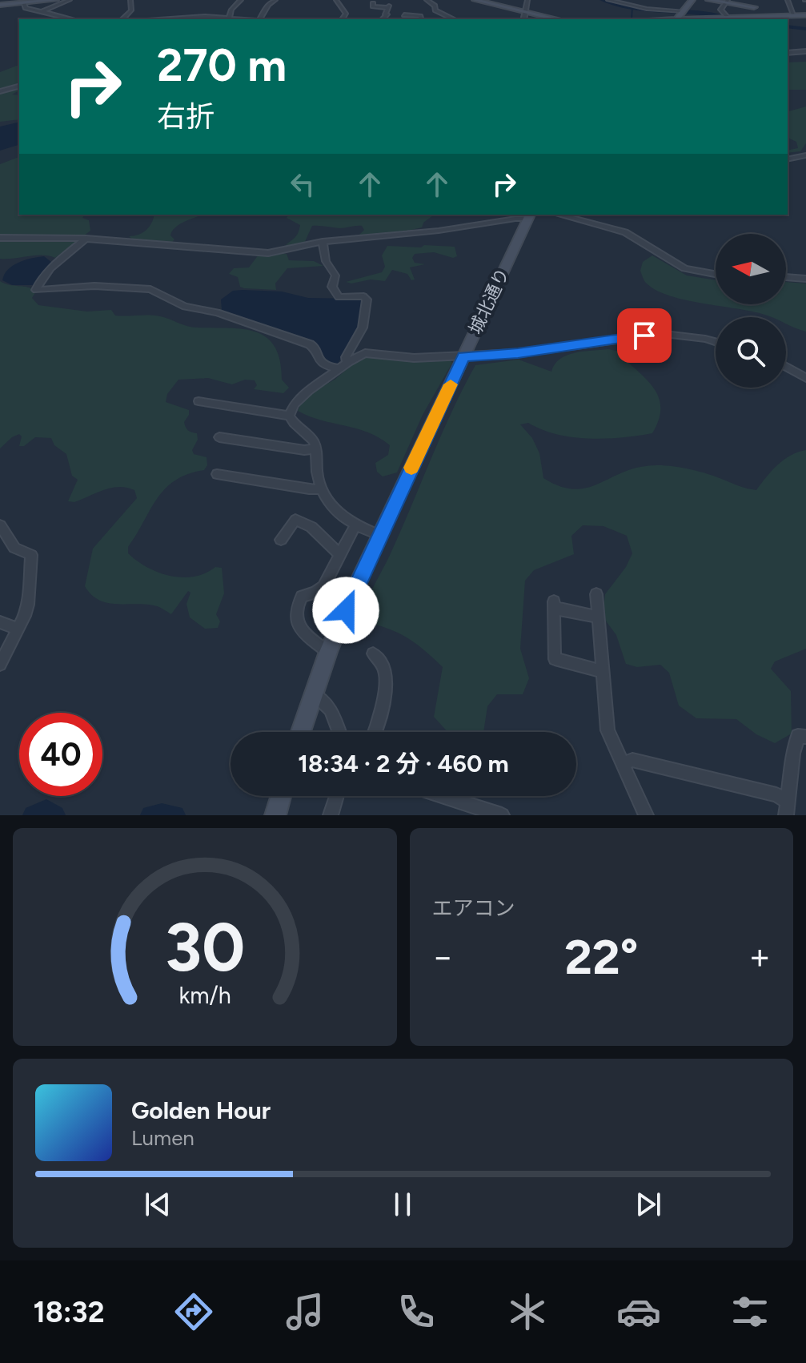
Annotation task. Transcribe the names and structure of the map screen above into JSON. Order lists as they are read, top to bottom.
{
  "streets": {
    "street": ["城北通り"]
  },
  "north": "left",
  "page": {
    "turn": ["270 m", "右折"],
    "limit": "40",
    "trip": "18:34 · 2 分 · 460 m",
    "tile": "エアコン",
    "heat": ["−", "22°", "+"],
    "song": ["Golden Hour", "Lumen"],
    "tabs": "18:32",
    "gauge": ["30", "km/h"]
  }
}
